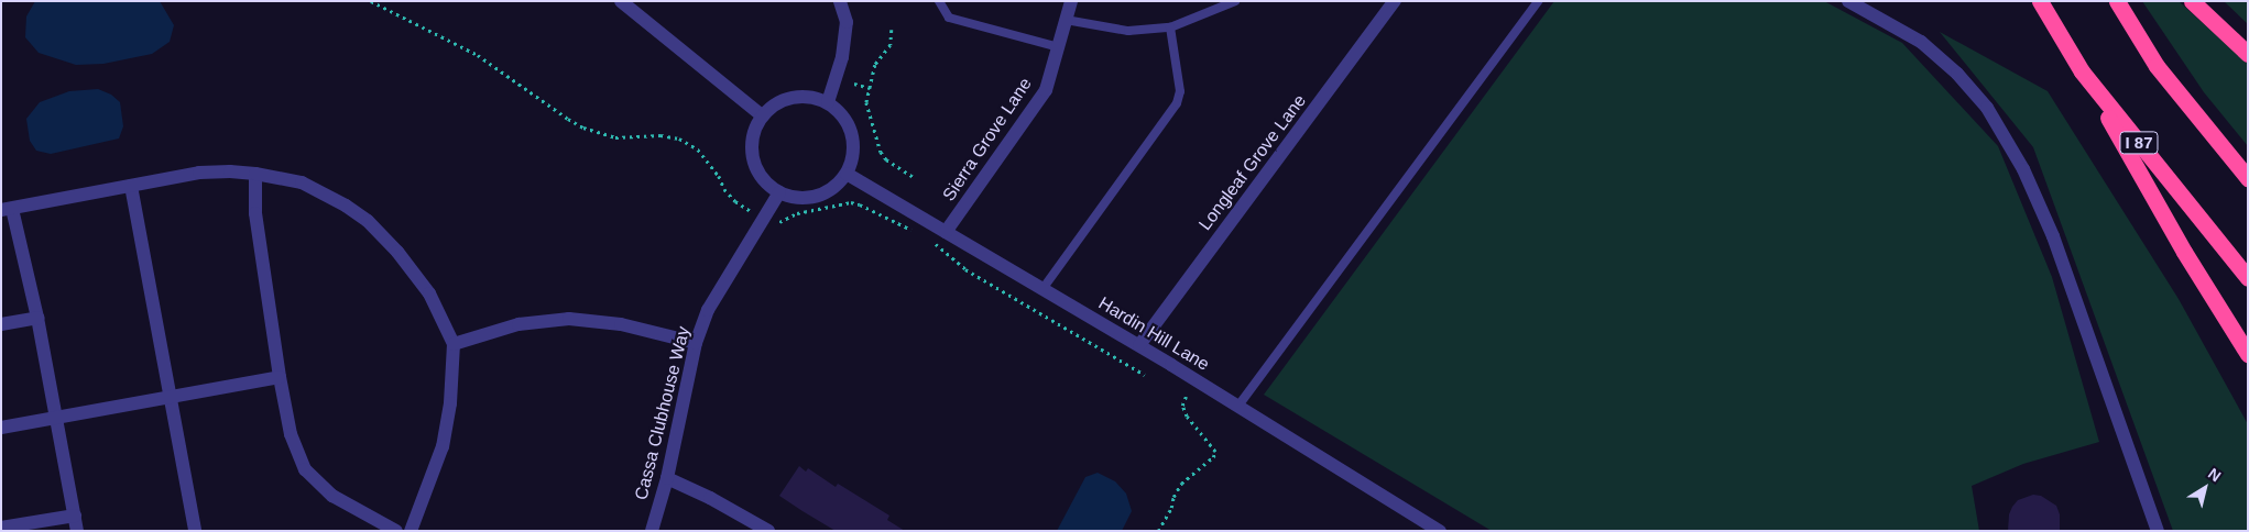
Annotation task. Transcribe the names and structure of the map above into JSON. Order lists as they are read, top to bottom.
{
  "streets": {
    "highway": ["I 87"],
    "street": [
      "Sierra Grove Lane",
      "Longleaf Grove Lane",
      "Hardin Hill Lane",
      "Cassa Clubhouse Way"
    ]
  },
  "crossings": [
    ["Sierra Grove Lane", "Hardin Hill Lane"],
    ["Longleaf Grove Lane", "Hardin Hill Lane"],
    ["Hardin Hill Lane", "Cassa Clubhouse Way"]
  ],
  "north": "top right"
}
